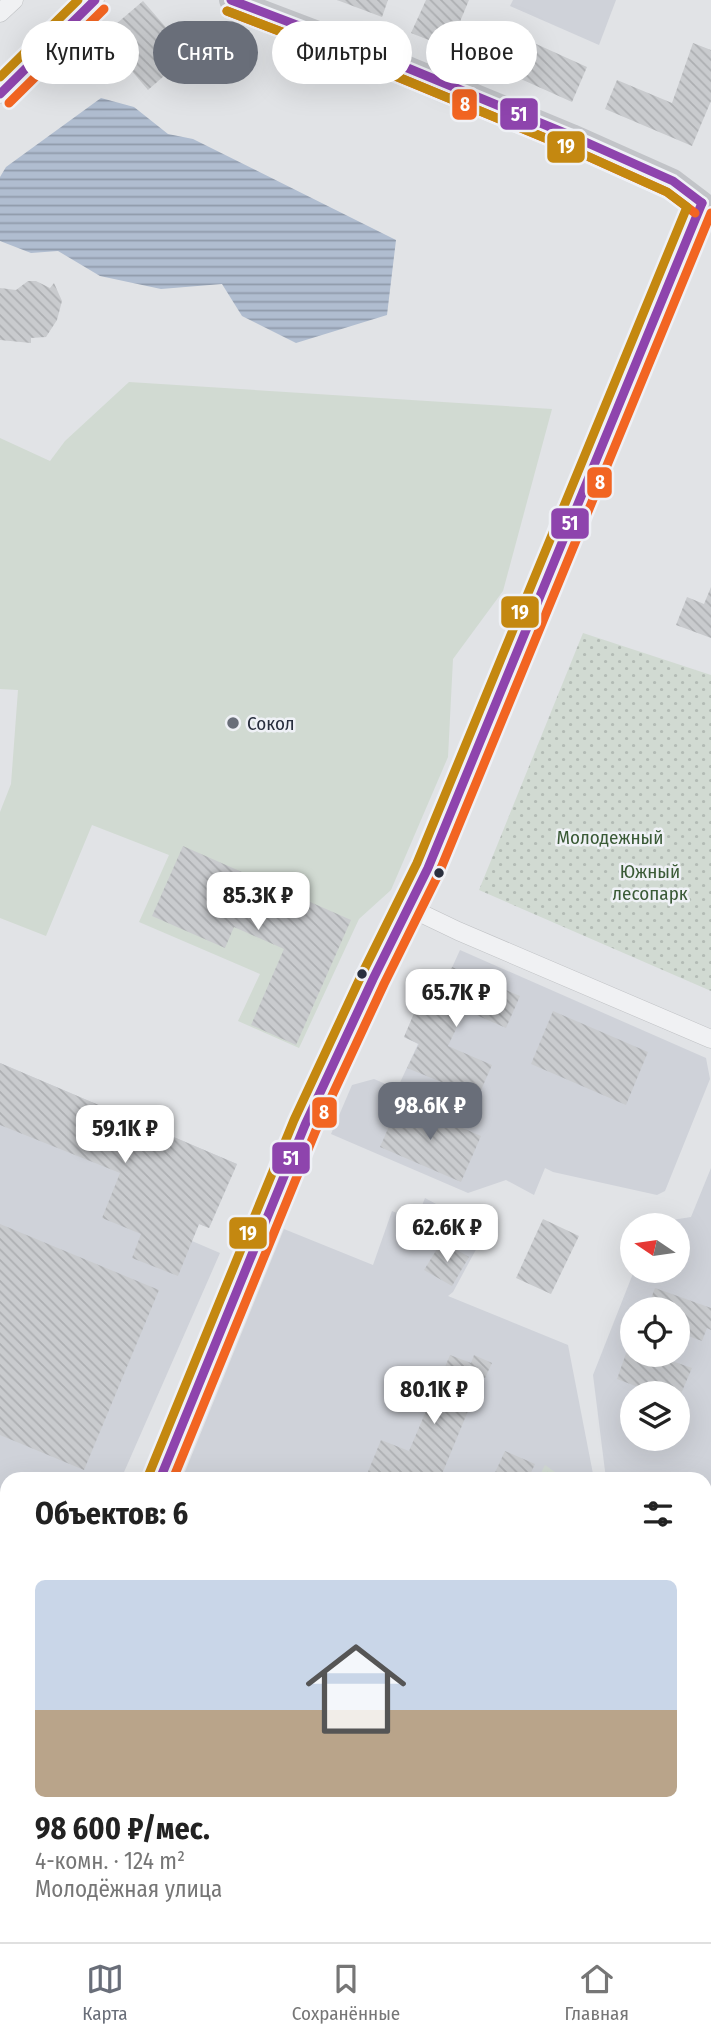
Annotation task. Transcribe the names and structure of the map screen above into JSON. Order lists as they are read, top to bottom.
{
  "parks": ["Молодежный", "Южный лесопарк"],
  "places": ["Сокол"],
  "lines": ["transit line 51", "transit line 19", "transit line 8"],
  "north": "left",
  "page": {
    "chip": [
      "Купить",
      "Снять",
      "Фильтры",
      "Новое"
    ],
    "price": [
      "85.3K ₽",
      "65.7K ₽",
      "98.6K ₽",
      "59.1K ₽",
      "62.6K ₽",
      "80.1K ₽"
    ],
    "heading": "Объектов: 6",
    "list": [
      {
        "name": "98 600 ₽/мес.",
        "note": "4-комн. · 124 m² · Молодёжная улица"
      }
    ],
    "tabs": ["Карта", "Сохранённые", "Главная"]
  }
}
